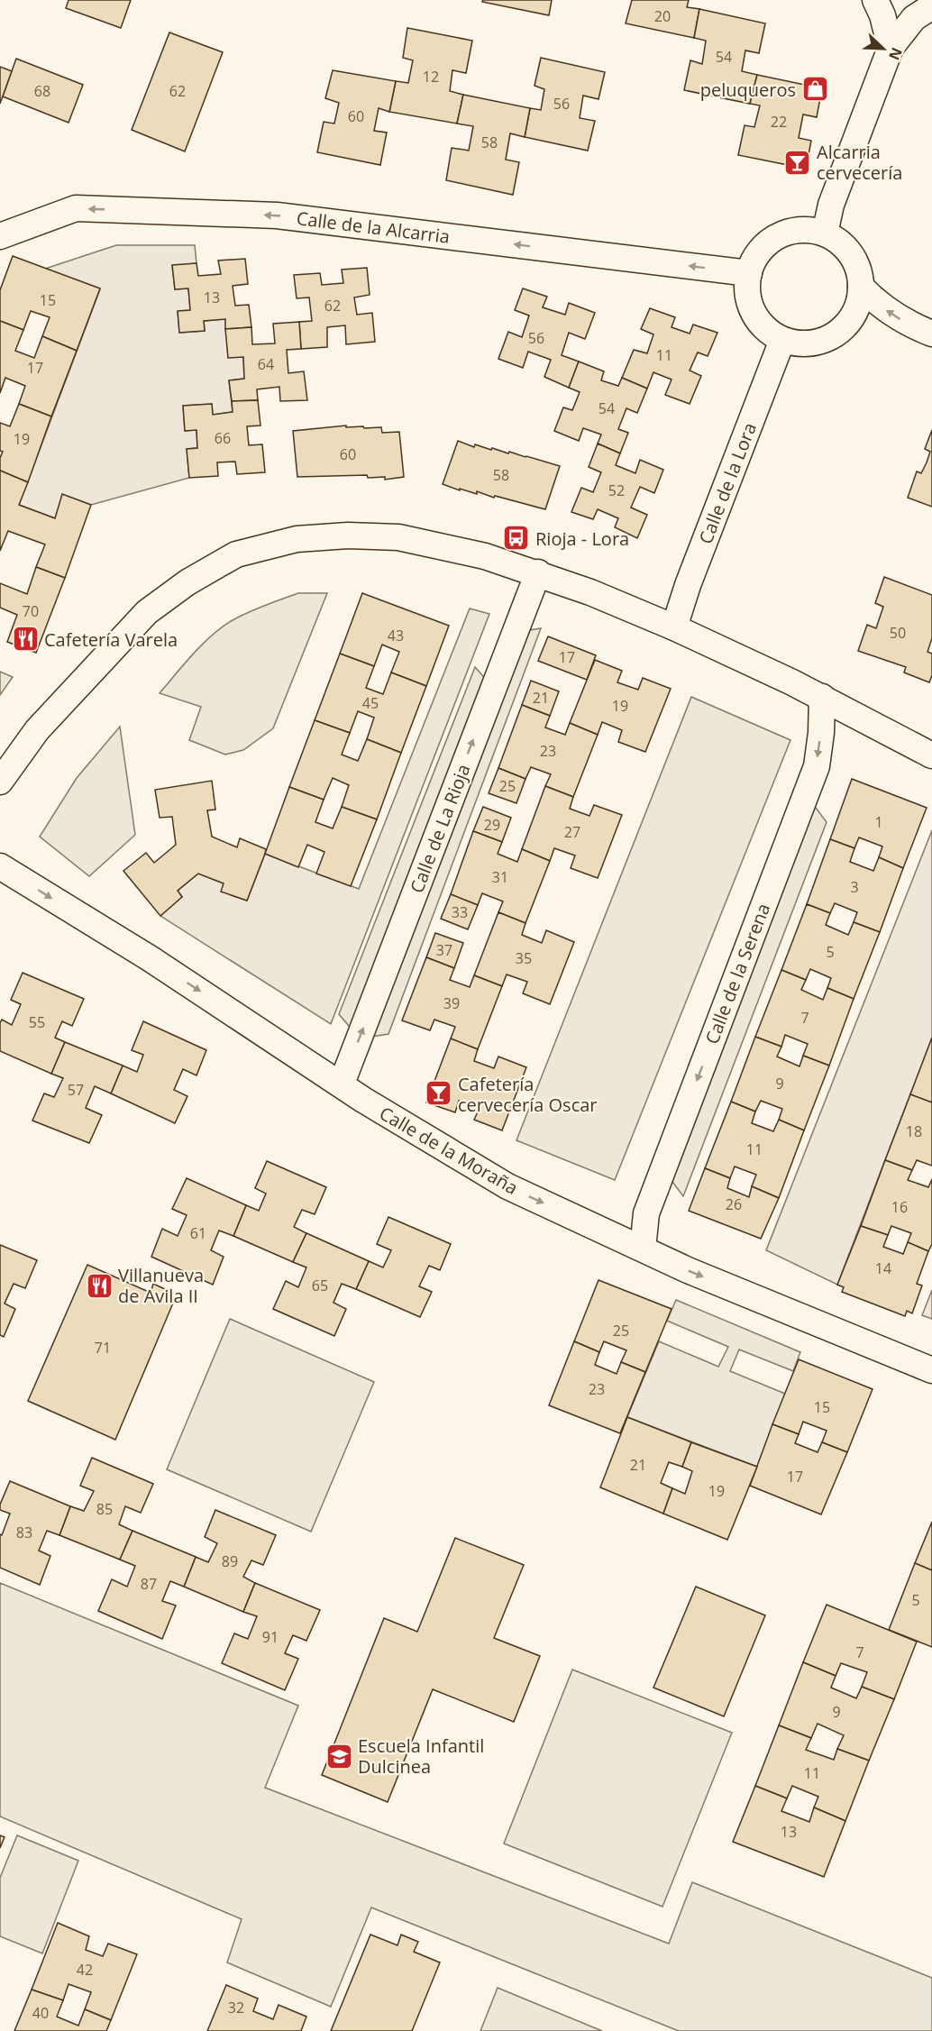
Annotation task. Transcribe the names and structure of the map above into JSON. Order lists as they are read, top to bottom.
{
  "streets": {
    "street": [
      "Calle de la Alcarria",
      "Calle de la Lora",
      "Calle de La Rioja",
      "Calle de la Serena",
      "Calle de la Moraña"
    ]
  },
  "crossings": [
    ["Calle de la Alcarria", "Calle de la Lora"],
    ["Calle de La Rioja", "Calle de la Moraña"],
    ["Calle de la Serena", "Calle de la Moraña"]
  ],
  "one_way": [
    "Calle de la Alcarria",
    "Calle de La Rioja",
    "Calle de la Serena",
    "Calle de la Moraña"
  ],
  "places": {
    "shop": ["peluqueros"],
    "bar": ["Alcarria cervecería", "Cafetería cervecería Oscar"],
    "bus stop": ["Rioja - Lora"],
    "restaurant": ["Cafetería Varela", "Villanueva de Avila II"],
    "school or university": ["Escuela Infantil Dulcinea"]
  },
  "house_numbers": [
    "20",
    "54",
    "12",
    "68",
    "62",
    "56",
    "60",
    "22",
    "58",
    "13",
    "15",
    "62",
    "56",
    "11",
    "64",
    "17",
    "54",
    "66",
    "19",
    "60",
    "58",
    "52",
    "70",
    "50",
    "43",
    "17",
    "21",
    "45",
    "19",
    "23",
    "25",
    "1",
    "29",
    "27",
    "31",
    "3",
    "33",
    "37",
    "5",
    "35",
    "39",
    "7",
    "55",
    "9",
    "57",
    "18",
    "11",
    "26",
    "16",
    "61",
    "14",
    "65",
    "25",
    "71",
    "23",
    "15",
    "21",
    "17",
    "19",
    "85",
    "83",
    "89",
    "87",
    "5",
    "91",
    "7",
    "9",
    "11",
    "13",
    "42",
    "32",
    "40"
  ],
  "north": "bottom right"
}
